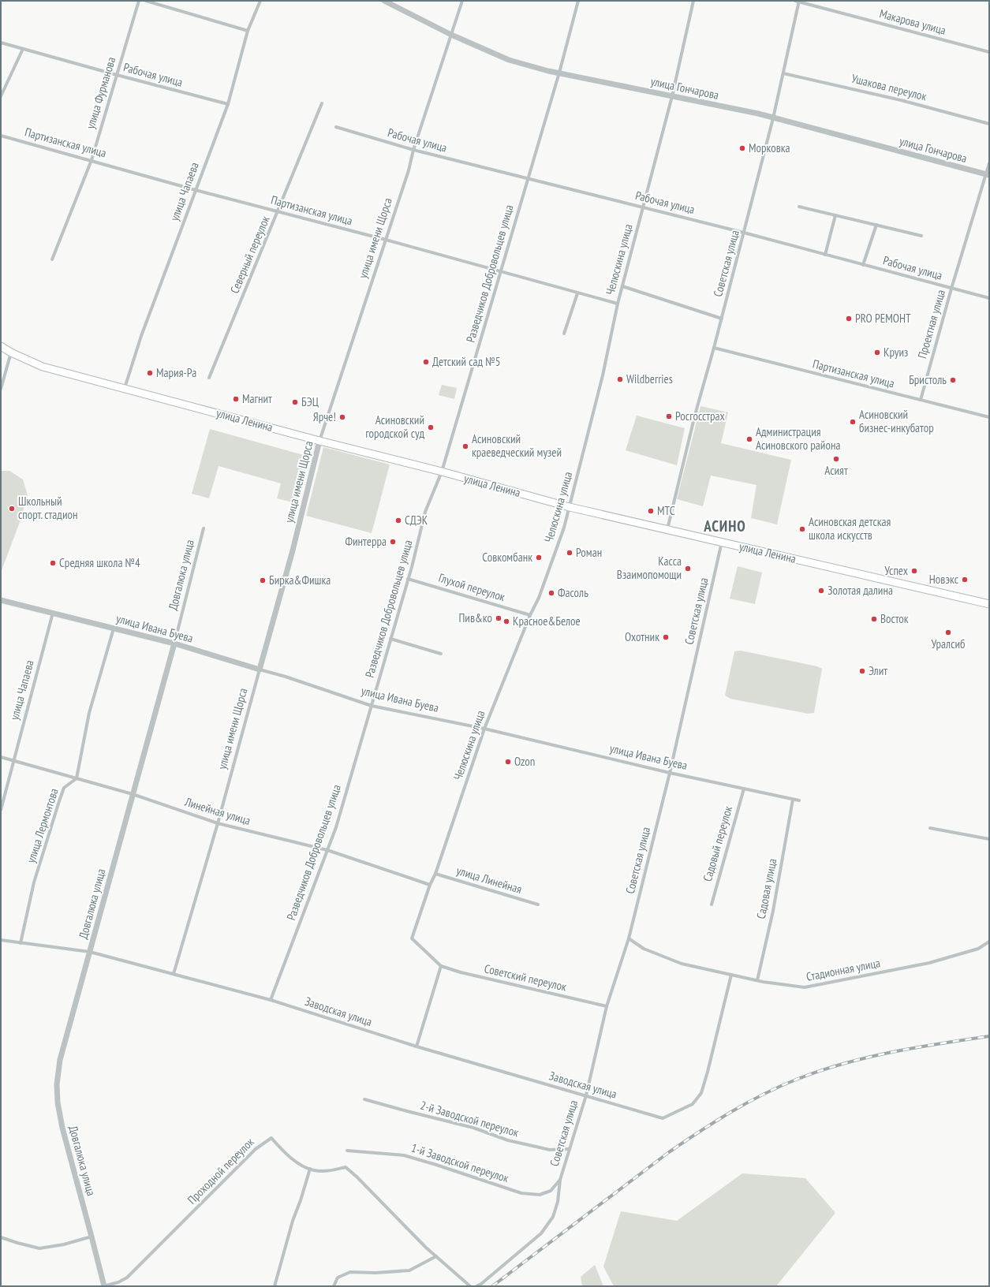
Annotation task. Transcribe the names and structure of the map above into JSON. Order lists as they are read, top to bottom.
{
  "streets": {
    "main road": ["улица Ленина"],
    "street": [
      "Макарова улица",
      "Рабочая улица",
      "Ушакова переулок",
      "улица Гончарова",
      "улица Фурманова",
      "Партизанская улица",
      "улица Чапаева",
      "улица имени Щорса",
      "Северный переулок",
      "Челюскина улица",
      "Советская улица",
      "Разведчиков Добровольцев улица",
      "Проектная улица",
      "Довгалюка улица",
      "Глухой переулок",
      "улица Ивана Буева",
      "Линейная улица",
      "улица Лермонтова",
      "Садовый переулок",
      "улица Линейная",
      "Садовая улица",
      "Стадионная улица",
      "Советский переулок",
      "Заводская улица",
      "2-й Заводской переулок",
      "1-й Заводской переулок",
      "Проходной переулок"
    ]
  },
  "crossings": [
    ["Макарова улица", "Советская улица"],
    ["Рабочая улица", "улица Фурманова"],
    ["Рабочая улица", "улица Чапаева"],
    ["Рабочая улица", "улица имени Щорса"],
    ["Рабочая улица", "Челюскина улица"],
    ["Рабочая улица", "Советская улица"],
    ["Рабочая улица", "Разведчиков Добровольцев улица"],
    ["Рабочая улица", "Проектная улица"],
    ["Ушакова переулок", "Советская улица"],
    ["улица Гончарова", "улица имени Щорса"],
    ["улица Гончарова", "Челюскина улица"],
    ["улица Гончарова", "Советская улица"],
    ["улица Гончарова", "Разведчиков Добровольцев улица"],
    ["улица Гончарова", "Проектная улица"],
    ["улица Фурманова", "Партизанская улица"],
    ["Партизанская улица", "улица Чапаева"],
    ["Партизанская улица", "улица имени Щорса"],
    ["Партизанская улица", "Северный переулок"],
    ["Партизанская улица", "Челюскина улица"],
    ["Партизанская улица", "Советская улица"],
    ["Партизанская улица", "Разведчиков Добровольцев улица"],
    ["Партизанская улица", "Проектная улица"],
    ["улица Чапаева", "улица Ленина"],
    ["улица Чапаева", "улица Ивана Буева"],
    ["улица Чапаева", "Линейная улица"],
    ["улица имени Щорса", "улица Ленина"],
    ["улица имени Щорса", "улица Ивана Буева"],
    ["улица имени Щорса", "Линейная улица"],
    ["улица имени Щорса", "Заводская улица"],
    ["Челюскина улица", "улица Ленина"],
    ["Челюскина улица", "Глухой переулок"],
    ["Челюскина улица", "улица Ивана Буева"],
    ["Челюскина улица", "Линейная улица"],
    ["Челюскина улица", "улица Линейная"],
    ["Челюскина улица", "Советский переулок"],
    ["Советская улица", "улица Ленина"],
    ["Советская улица", "улица Ивана Буева"],
    ["Советская улица", "Стадионная улица"],
    ["Советская улица", "Советский переулок"],
    ["Советская улица", "Заводская улица"],
    ["Советская улица", "2-й Заводской переулок"],
    ["Советская улица", "1-й Заводской переулок"],
    ["Разведчиков Добровольцев улица", "улица Ленина"],
    ["Разведчиков Добровольцев улица", "Глухой переулок"],
    ["Разведчиков Добровольцев улица", "улица Ивана Буева"],
    ["Разведчиков Добровольцев улица", "Линейная улица"],
    ["Разведчиков Добровольцев улица", "Заводская улица"],
    ["Довгалюка улица", "улица Ивана Буева"],
    ["Довгалюка улица", "Линейная улица"],
    ["Довгалюка улица", "Заводская улица"],
    ["Довгалюка улица", "Проходной переулок"],
    ["улица Ивана Буева", "Садовый переулок"],
    ["улица Ивана Буева", "Садовая улица"],
    ["Линейная улица", "улица Лермонтова"],
    ["улица Лермонтова", "Заводская улица"],
    ["Садовая улица", "Стадионная улица"],
    ["Стадионная улица", "Заводская улица"]
  ],
  "districts": ["АСИНО"],
  "places": [
    "Морковка",
    "PRO РЕМОНТ",
    "Круиз",
    "Детский сад №5",
    "Мария-Ра",
    "Wildberries",
    "Бристоль",
    "Магнит",
    "БЭЦ",
    "Росгосстрах",
    "Ярче!",
    "Асиновский бизнес-инкубатор",
    "Асиновский городской суд",
    "Администрация Асиновского района",
    "Асиновский краеведческий музей",
    "Асият",
    "Школьный спорт. стадион",
    "МТС",
    "СДЭК",
    "Асиновская детская школа искусств",
    "Финтерра",
    "Роман",
    "Совкомбанк",
    "Средняя школа №4",
    "Касса Взаимопомощи",
    "Успех",
    "Новэкс",
    "Бирка&Фишка",
    "Золотая далина",
    "Фасоль",
    "Пив&ко",
    "Восток",
    "Красное&Белое",
    "Уралсиб",
    "Охотник",
    "Элит",
    "Ozon"
  ]
}
